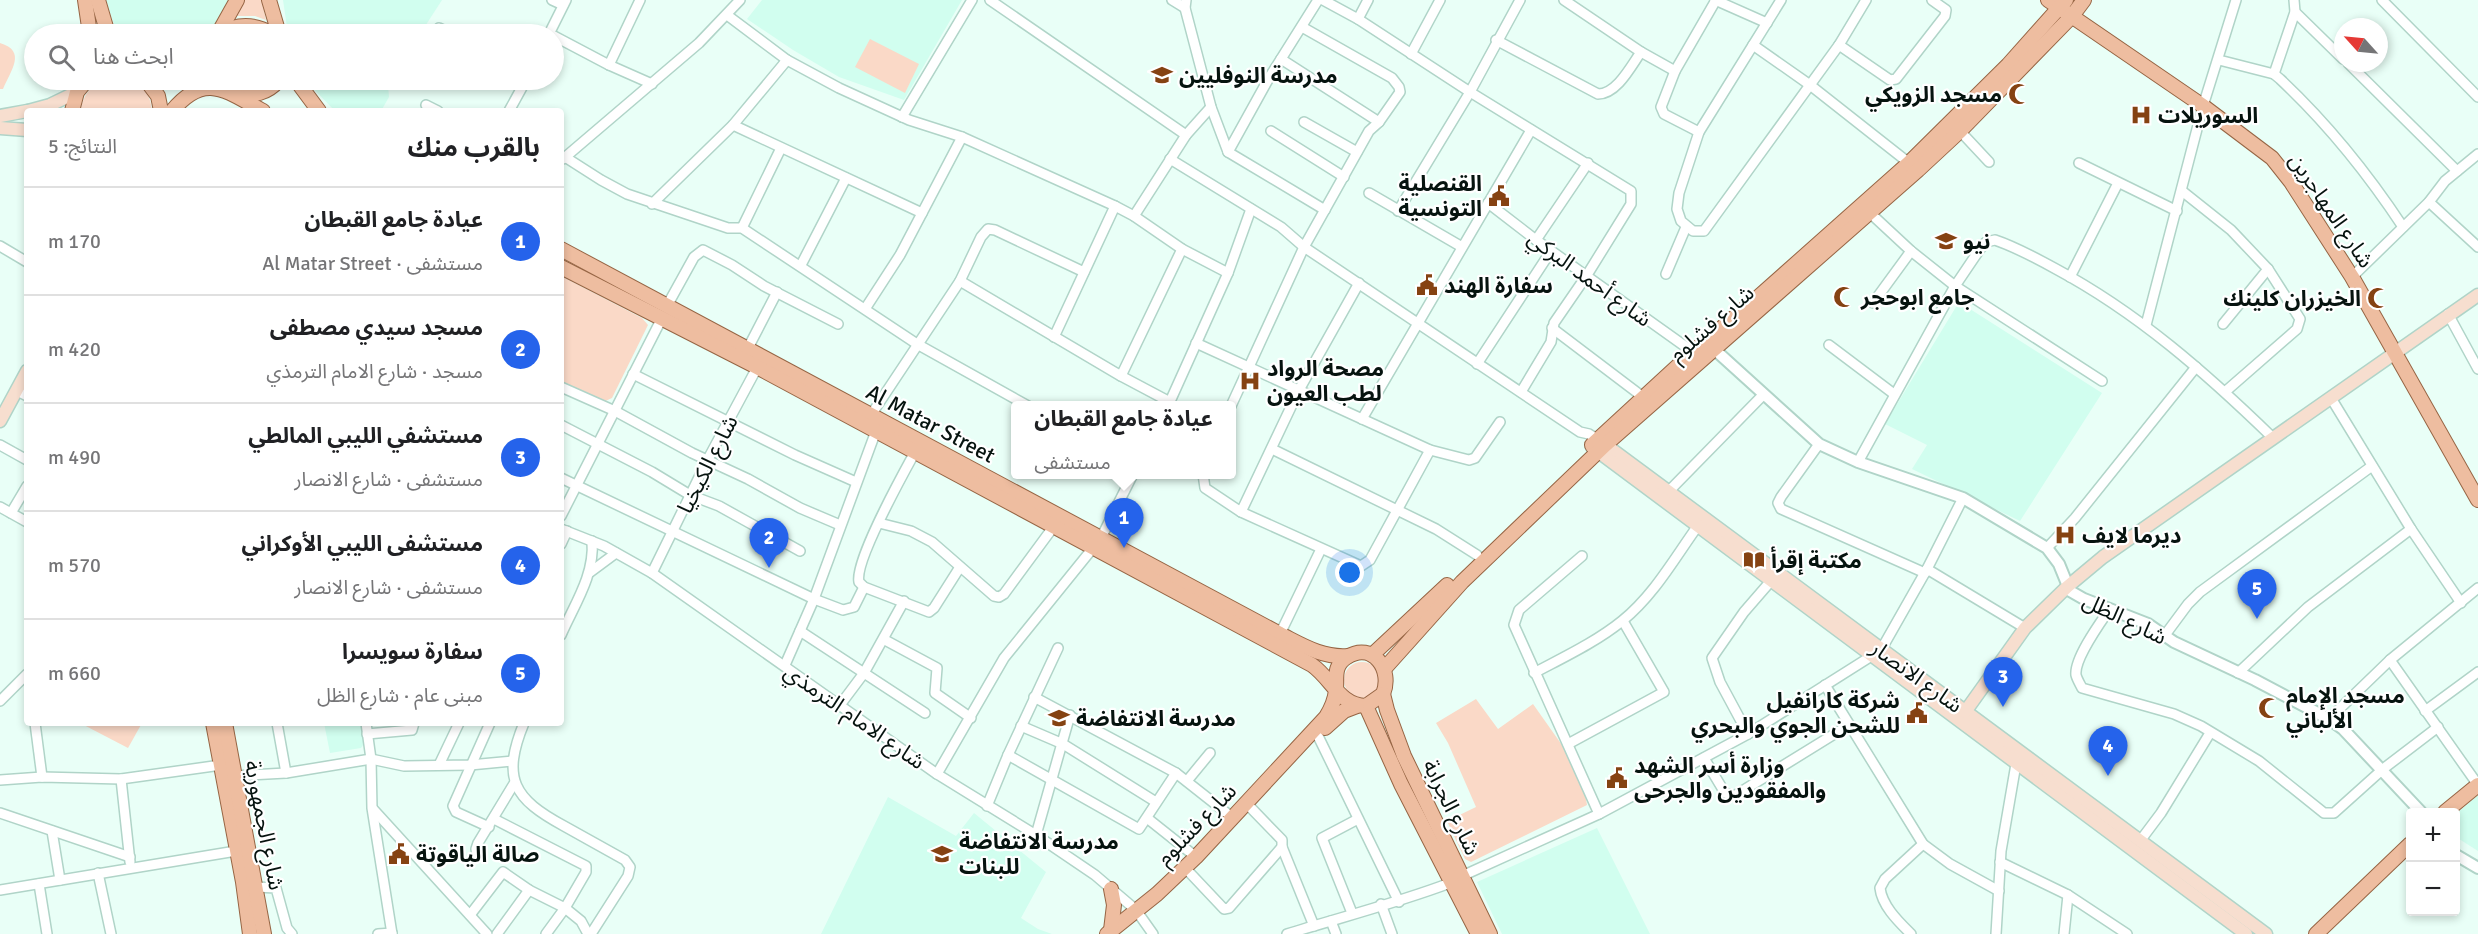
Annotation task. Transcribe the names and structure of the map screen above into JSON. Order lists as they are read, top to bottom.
{
  "streets": {
    "main road": [
      "شارع المهاجرين",
      "شارع فشلوم",
      "Al Matar Street",
      "شارع الانصار",
      "شارع الجرابة",
      "شارع الجمهورية"
    ],
    "street": [
      "شارع أحمد البركي",
      "شارع الكيخيا",
      "شارع الظل",
      "شارع الامام الترمذي"
    ]
  },
  "crossings": [
    ["شارع المهاجرين", "شارع فشلوم"],
    ["شارع أحمد البركي", "شارع فشلوم"],
    ["شارع فشلوم", "Al Matar Street"],
    ["شارع فشلوم", "شارع الظل"],
    ["شارع فشلوم", "شارع الانصار"],
    ["شارع فشلوم", "شارع الامام الترمذي"],
    ["شارع فشلوم", "شارع الجرابة"],
    ["Al Matar Street", "شارع الكيخيا"],
    ["Al Matar Street", "شارع الجرابة"],
    ["شارع الكيخيا", "شارع الامام الترمذي"]
  ],
  "places": {
    "school or university": [
      "مدرسة النوفليين",
      "نيو",
      "مدرسة الانتفاضة",
      "مدرسة الانتفاضة للبنات"
    ],
    "mosque": [
      "مسجد الزويكي",
      "جامع ابوحجر",
      "الخيزران كلينك",
      "مسجد الإمام الألباني"
    ],
    "hospital": ["السوريلات", "مصحة الرواد لطب العيون", "ديرما لايف"],
    "public building": [
      "القنصلية التونسية",
      "سفارة الهند",
      "شركة كارانفيل للشحن الجوي والبحري",
      "وزارة أسر الشهد والمفقودين والجرحى",
      "صالة الياقوتة"
    ],
    "library": ["مكتبة إقرأ"]
  },
  "north": "top left",
  "page": {
    "search": "ابحث هنا",
    "heading": ["بالقرب منك", "النتائج: 5"],
    "list": [
      {
        "mark": "1",
        "name": "عيادة جامع القبطان",
        "note": "مستشفى · Al Matar Street",
        "value": "170 m"
      },
      {
        "mark": "2",
        "name": "مسجد سيدي مصطفى",
        "note": "مسجد · شارع الامام الترمذي",
        "value": "420 m"
      },
      {
        "mark": "3",
        "name": "مستشفي الليبي المالطي",
        "note": "مستشفى · شارع الانصار",
        "value": "490 m"
      },
      {
        "mark": "4",
        "name": "مستشفى الليبي الأوكراني",
        "note": "مستشفى · شارع الانصار",
        "value": "570 m"
      },
      {
        "mark": "5",
        "name": "سفارة سويسرا",
        "note": "مبنى عام · شارع الظل",
        "value": "660 m"
      }
    ],
    "popup": ["عيادة جامع القبطان", "مستشفى"],
    "pins": [
      "1",
      "2",
      "5",
      "3",
      "4"
    ],
    "map_buttons": ["+", "−"]
  }
}
